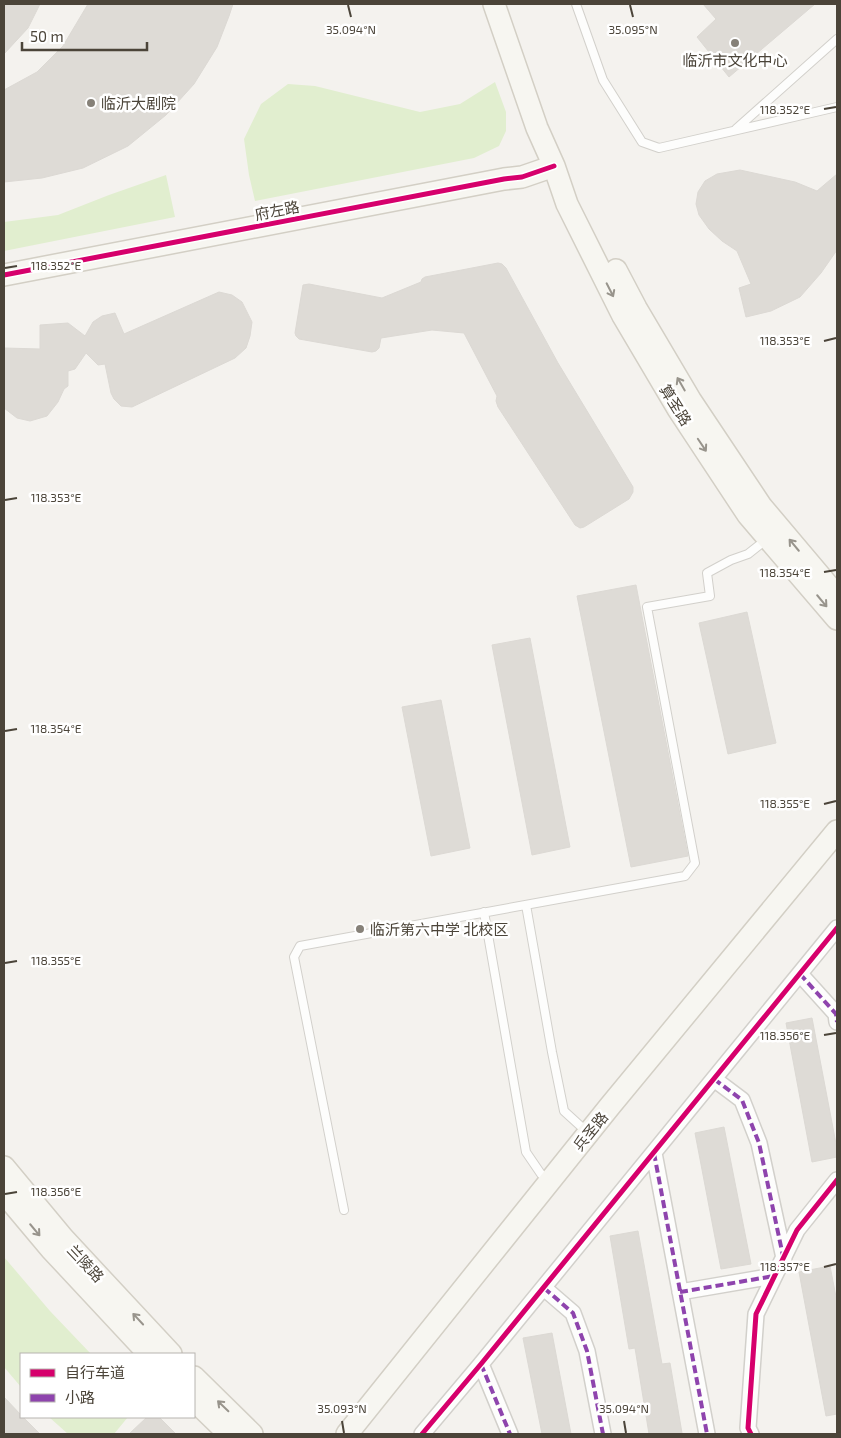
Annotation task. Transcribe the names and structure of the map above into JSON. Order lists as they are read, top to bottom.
{
  "streets": {
    "main road": [
      "府左路",
      "算圣路",
      "兵圣路",
      "兰陵路"
    ]
  },
  "crossings": [
    ["府左路", "算圣路"]
  ],
  "places": ["临沂市文化中心", "临沂大剧院", "临沂第六中学 北校区"],
  "legend": ["自行车道", "小路"],
  "scale_bar": "50 m",
  "coordinates": [
    "35.094°N",
    "35.095°N",
    "118.352°E",
    "118.353°E",
    "118.354°E",
    "118.355°E",
    "118.356°E",
    "118.357°E",
    "35.093°N"
  ]
}
